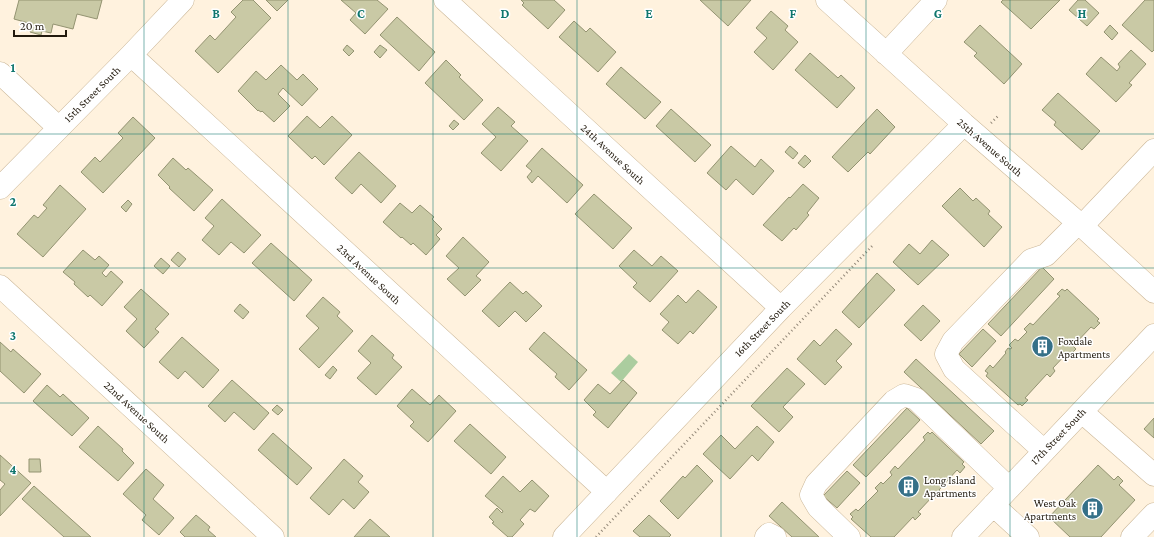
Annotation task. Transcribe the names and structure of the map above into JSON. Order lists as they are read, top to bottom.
{
  "streets": {
    "street": [
      "15th Street South",
      "25th Avenue South",
      "24th Avenue South",
      "23rd Avenue South",
      "16th Street South",
      "22nd Avenue South",
      "17th Street South"
    ]
  },
  "crossings": [
    ["15th Street South", "23rd Avenue South"],
    ["25th Avenue South", "16th Street South"],
    ["24th Avenue South", "16th Street South"],
    ["23rd Avenue South", "16th Street South"]
  ],
  "places": {
    "building": ["Foxdale Apartments", "Long Island Apartments", "West Oak Apartments"]
  },
  "scale_bar": "20 m",
  "grid": {
    "columns": [
      "B",
      "C",
      "D",
      "E",
      "F",
      "G",
      "H"
    ],
    "rows": [
      "1",
      "2",
      "3",
      "4"
    ]
  }
}
